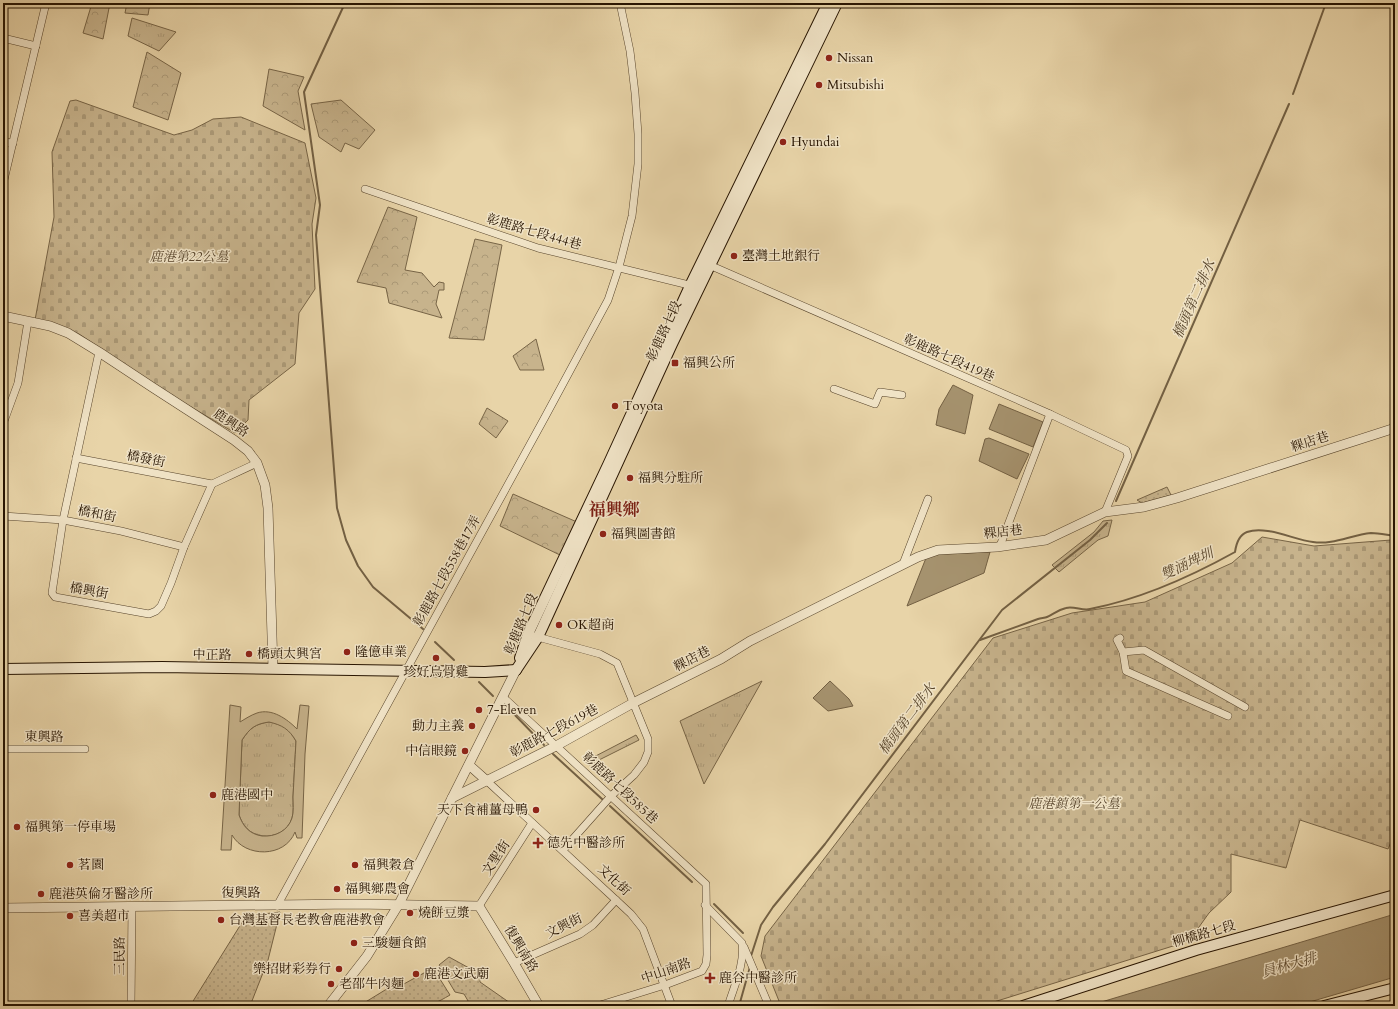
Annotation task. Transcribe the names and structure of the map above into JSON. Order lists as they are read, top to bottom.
{
  "streets": {
    "main road": ["彰鹿路七段", "中正路", "柳橋路七段"],
    "street": [
      "彰鹿路七段444巷",
      "彰鹿路七段419巷",
      "鹿興路",
      "粿店巷",
      "橋發街",
      "橋和街",
      "彰鹿路七段558巷17弄",
      "橋興街",
      "彰鹿路七段619巷",
      "東興路",
      "彰鹿路七段585巷",
      "文聖街",
      "文化街",
      "復興路",
      "文興街",
      "復興南路",
      "三民路",
      "中山南路"
    ]
  },
  "crossings": [
    ["彰鹿路七段444巷", "彰鹿路七段"],
    ["彰鹿路七段444巷", "彰鹿路七段558巷17弄"],
    ["彰鹿路七段", "彰鹿路七段419巷"],
    ["彰鹿路七段", "中正路"],
    ["彰鹿路七段", "彰鹿路七段619巷"],
    ["彰鹿路七段", "彰鹿路七段585巷"],
    ["彰鹿路七段", "文化街"],
    ["彰鹿路七段", "復興路"],
    ["彰鹿路七段419巷", "粿店巷"],
    ["鹿興路", "橋興街"],
    ["鹿興路", "中正路"],
    ["粿店巷", "彰鹿路七段619巷"],
    ["橋發街", "橋興街"],
    ["橋和街", "橋興街"],
    ["彰鹿路七段558巷17弄", "中正路"],
    ["彰鹿路七段558巷17弄", "復興路"],
    ["彰鹿路七段619巷", "彰鹿路七段585巷"],
    ["彰鹿路七段619巷", "文化街"],
    ["彰鹿路七段585巷", "中山南路"],
    ["文聖街", "文化街"],
    ["文聖街", "復興路"],
    ["文聖街", "復興南路"],
    ["文化街", "文興街"],
    ["文化街", "中山南路"],
    ["復興路", "復興南路"],
    ["復興路", "三民路"],
    ["文興街", "復興南路"]
  ],
  "districts": ["福興鄉"],
  "water": ["橋頭第二排水", "雙涵埤圳", "員林大排"],
  "parks": ["鹿港第22公墓", "鹿港鎮第一公墓"],
  "places": {
    "other": [
      "Nissan",
      "Mitsubishi",
      "Hyundai",
      "臺灣土地銀行",
      "Toyota",
      "福興分駐所",
      "福興圖書館",
      "OK超商",
      "隆億車業",
      "橋頭太興宮",
      "珍好烏骨雞",
      "7-Eleven",
      "動力主義",
      "中信眼鏡",
      "鹿港國中",
      "天下食補薑母鴨",
      "福興第一停車場",
      "茗園",
      "福興穀倉",
      "福興鄉農會",
      "鹿港英倫牙醫診所",
      "燒餅豆漿",
      "喜美超市",
      "台灣基督長老教會鹿港教會",
      "三駿麵食館",
      "樂招財彩券行",
      "鹿港文武廟",
      "老邵牛肉麵"
    ],
    "transit": ["福興公所"],
    "health": ["德先中醫診所", "鹿谷中醫診所"]
  }
}
